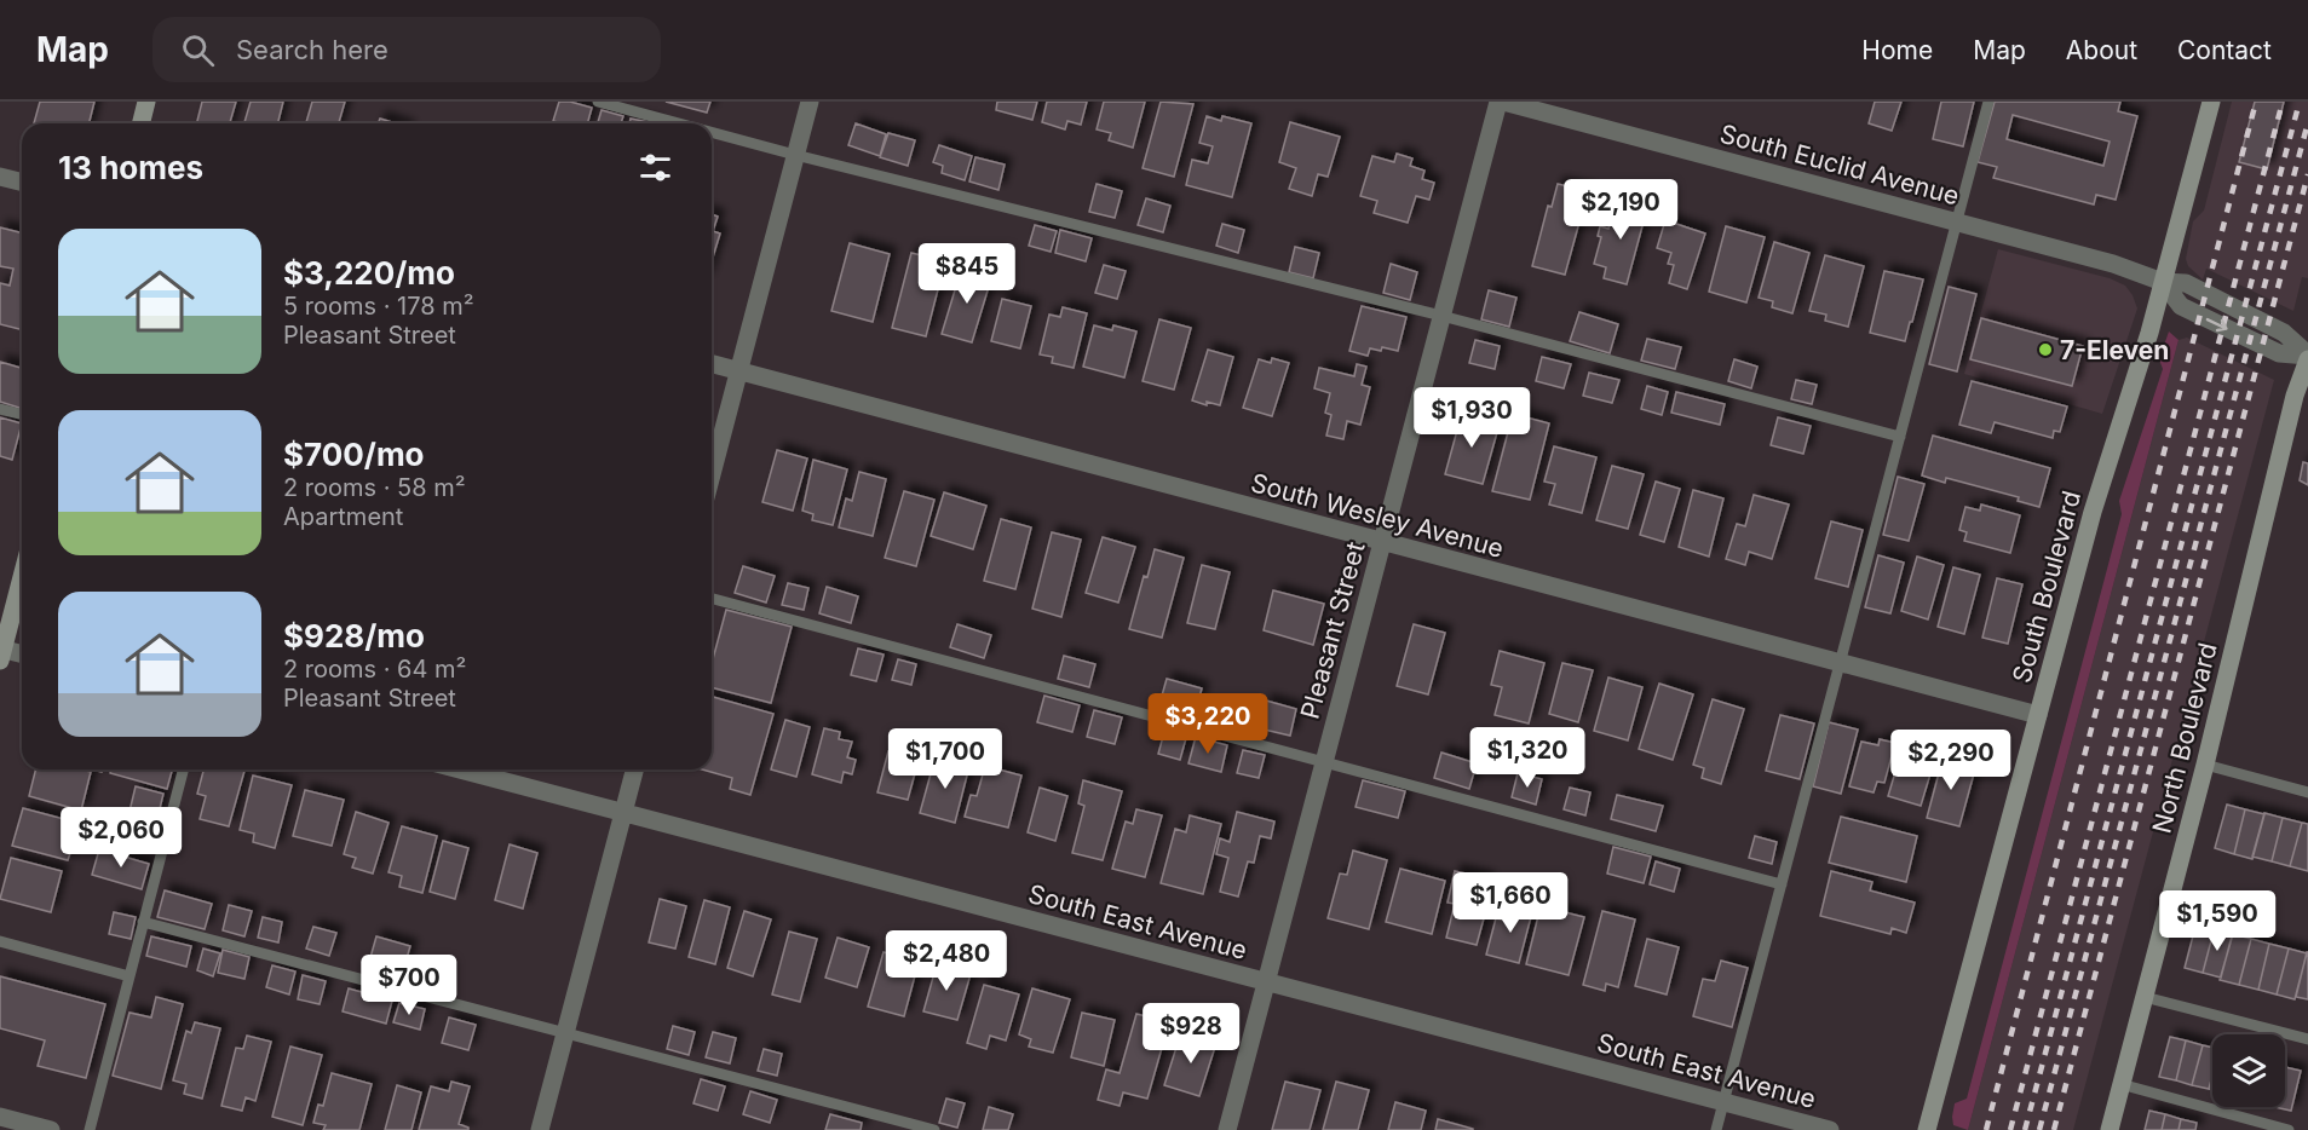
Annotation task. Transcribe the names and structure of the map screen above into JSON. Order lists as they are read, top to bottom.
{
  "streets": {
    "street": [
      "South Euclid Avenue",
      "South Wesley Avenue",
      "South Boulevard",
      "Pleasant Street",
      "North Boulevard",
      "South East Avenue"
    ]
  },
  "crossings": [
    ["South Euclid Avenue", "South Boulevard"],
    ["South Euclid Avenue", "Pleasant Street"],
    ["South Wesley Avenue", "South Boulevard"],
    ["South Wesley Avenue", "Pleasant Street"],
    ["Pleasant Street", "South East Avenue"]
  ],
  "places": ["7-Eleven"],
  "page": {
    "header": "Map",
    "search": "Search here",
    "nav": [
      "Home",
      "Map",
      "About",
      "Contact"
    ],
    "heading": "13 homes",
    "price": [
      "$2,190",
      "$845",
      "$1,930",
      "$3,220",
      "$1,320",
      "$1,700",
      "$2,290",
      "$2,060",
      "$1,660",
      "$1,590",
      "$2,480",
      "$700",
      "$928"
    ],
    "list": [
      {
        "name": "$3,220/mo",
        "note": "5 rooms · 178 m² · Pleasant Street"
      },
      {
        "name": "$700/mo",
        "note": "2 rooms · 58 m² · Apartment"
      },
      {
        "name": "$928/mo",
        "note": "2 rooms · 64 m² · Pleasant Street"
      }
    ]
  }
}
